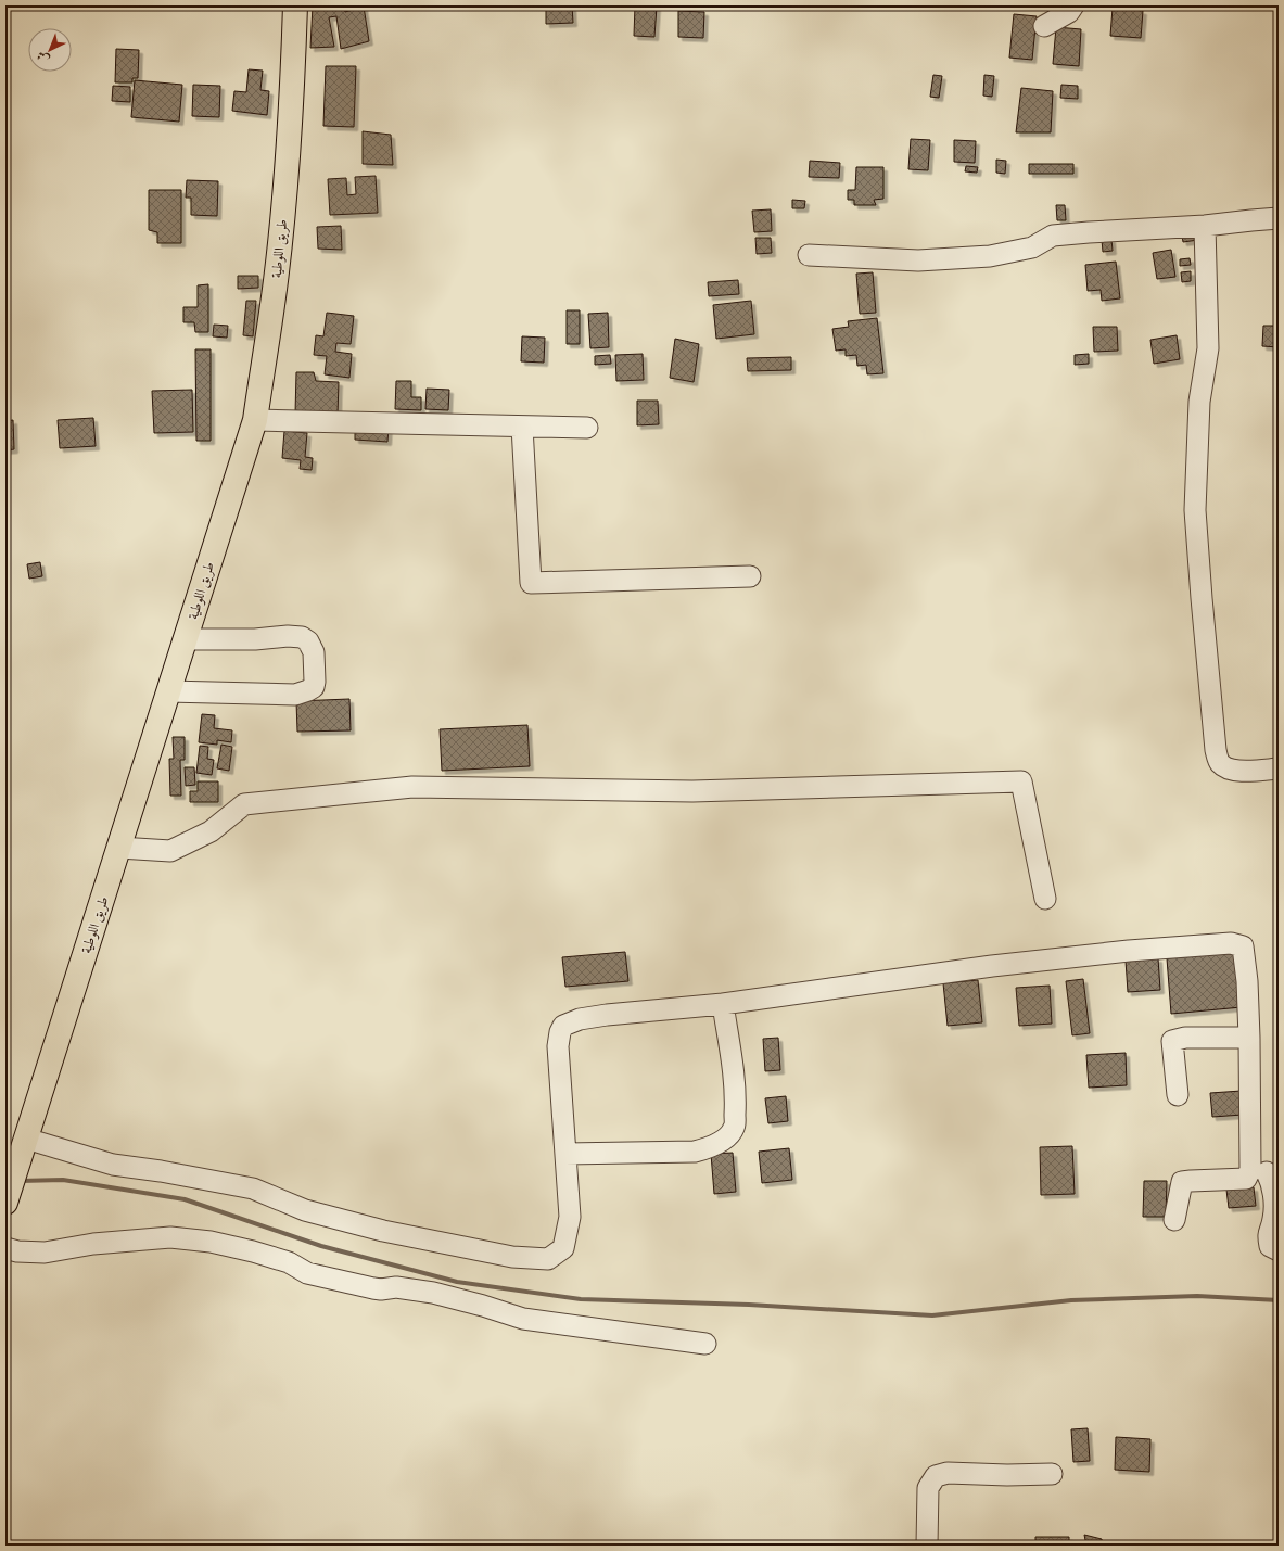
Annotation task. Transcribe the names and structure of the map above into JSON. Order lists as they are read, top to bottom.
{
  "streets": {
    "main road": ["طريق اللوطية"]
  },
  "north": "bottom left"
}
